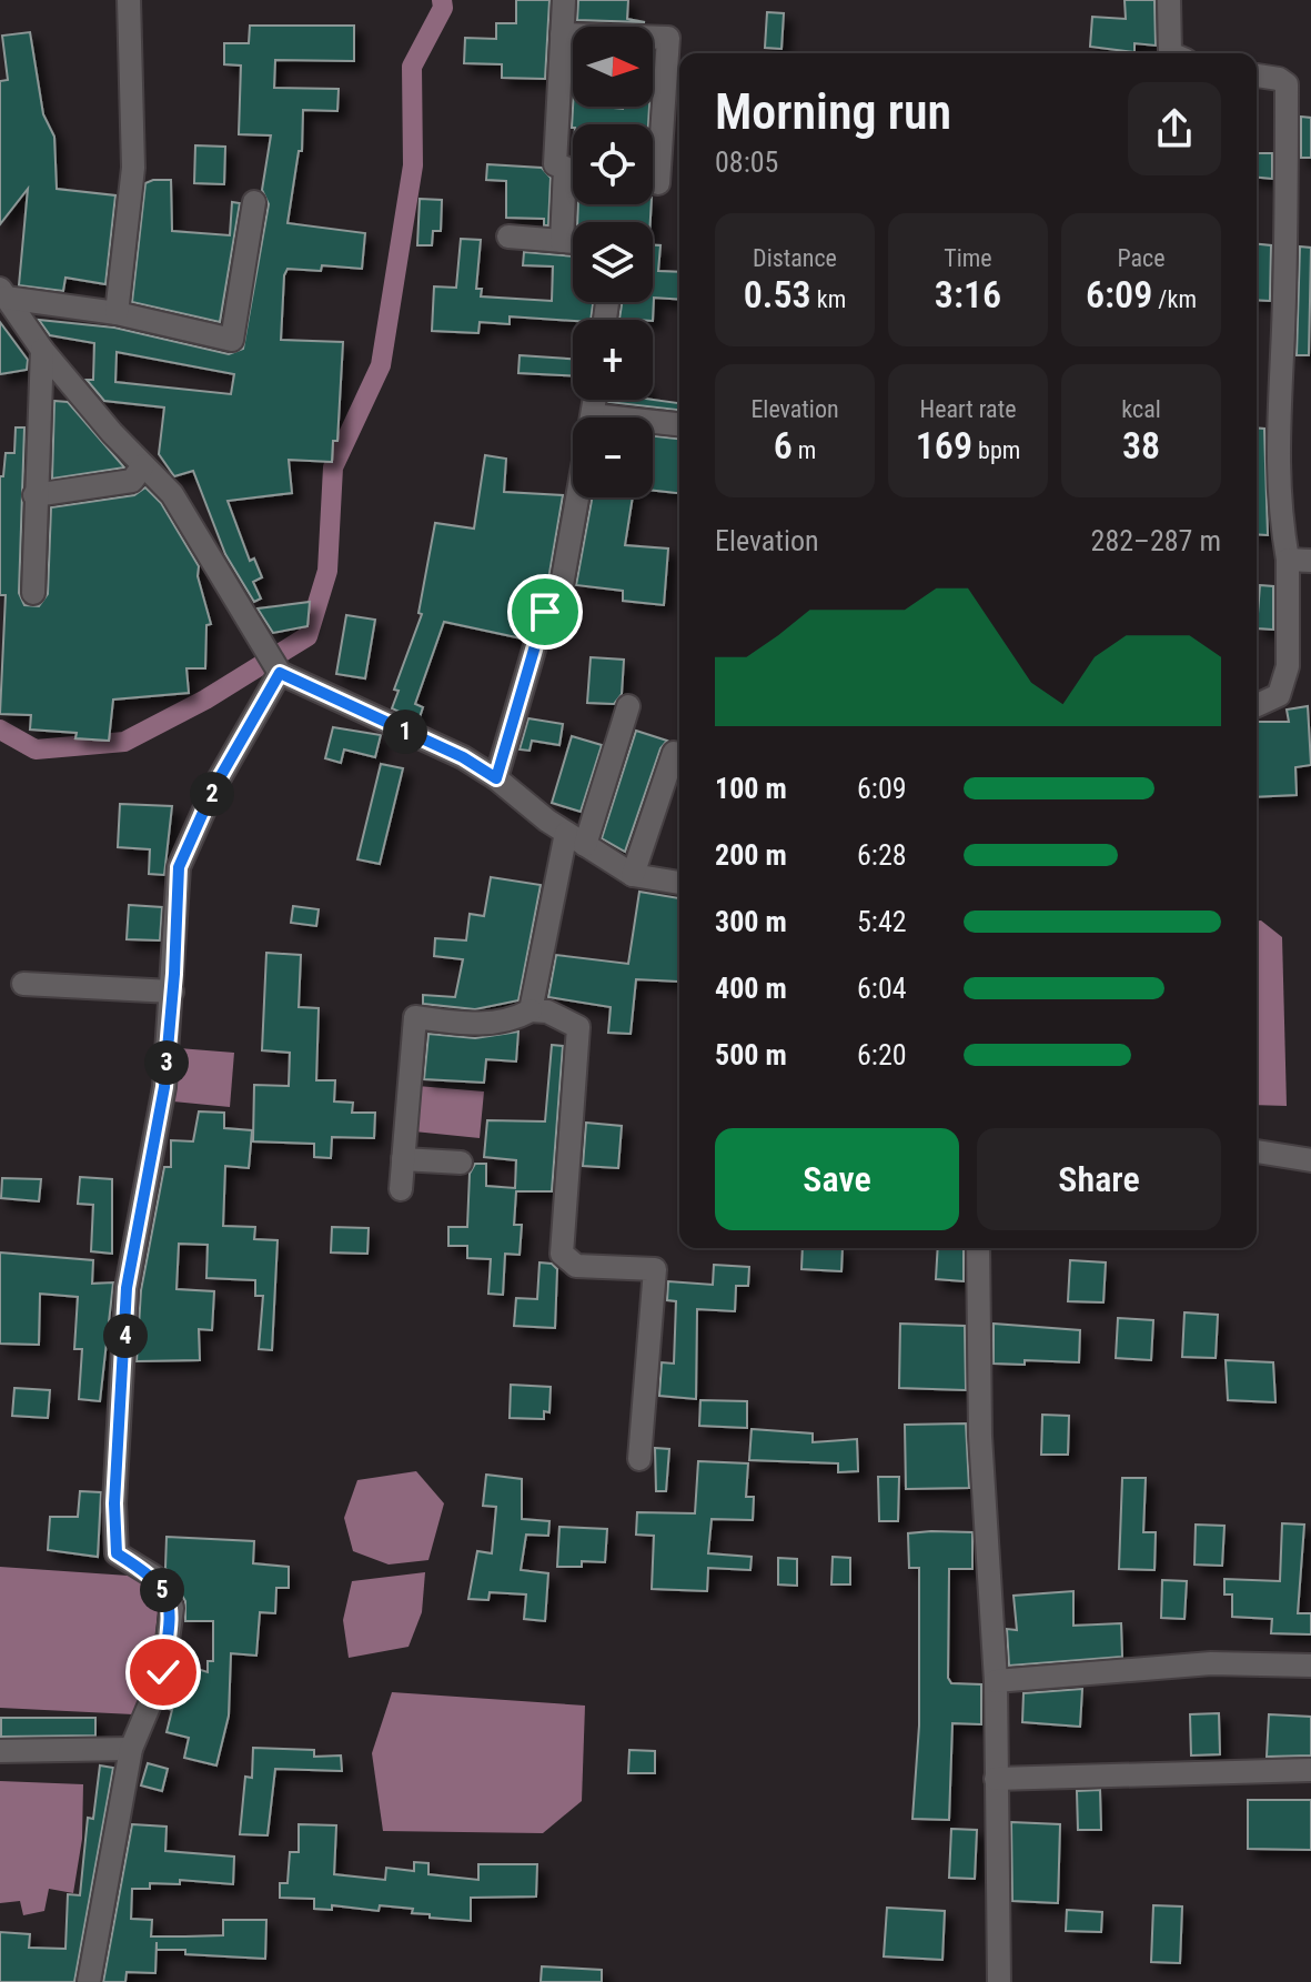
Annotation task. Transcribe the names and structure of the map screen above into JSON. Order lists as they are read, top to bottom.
{
  "north": "right",
  "page": {
    "map_buttons": ["+", "−"],
    "heading": ["Morning run", "08:05"],
    "stats": [
      ["Distance", "0.53 km"],
      ["Time", "3:16"],
      ["Pace", "6:09 /km"],
      ["Elevation", "6 m"],
      ["Heart rate", "169 bpm"],
      ["kcal", "38"]
    ],
    "chart": ["Elevation", "282–287 m"],
    "pins": [
      "1",
      "2",
      "3",
      "4",
      "5"
    ],
    "list": [
      {
        "name": "100 m",
        "note": "6:09"
      },
      {
        "name": "200 m",
        "note": "6:28"
      },
      {
        "name": "300 m",
        "note": "5:42"
      },
      {
        "name": "400 m",
        "note": "6:04"
      },
      {
        "name": "500 m",
        "note": "6:20"
      }
    ],
    "buttons": ["Save", "Share"]
  }
}
